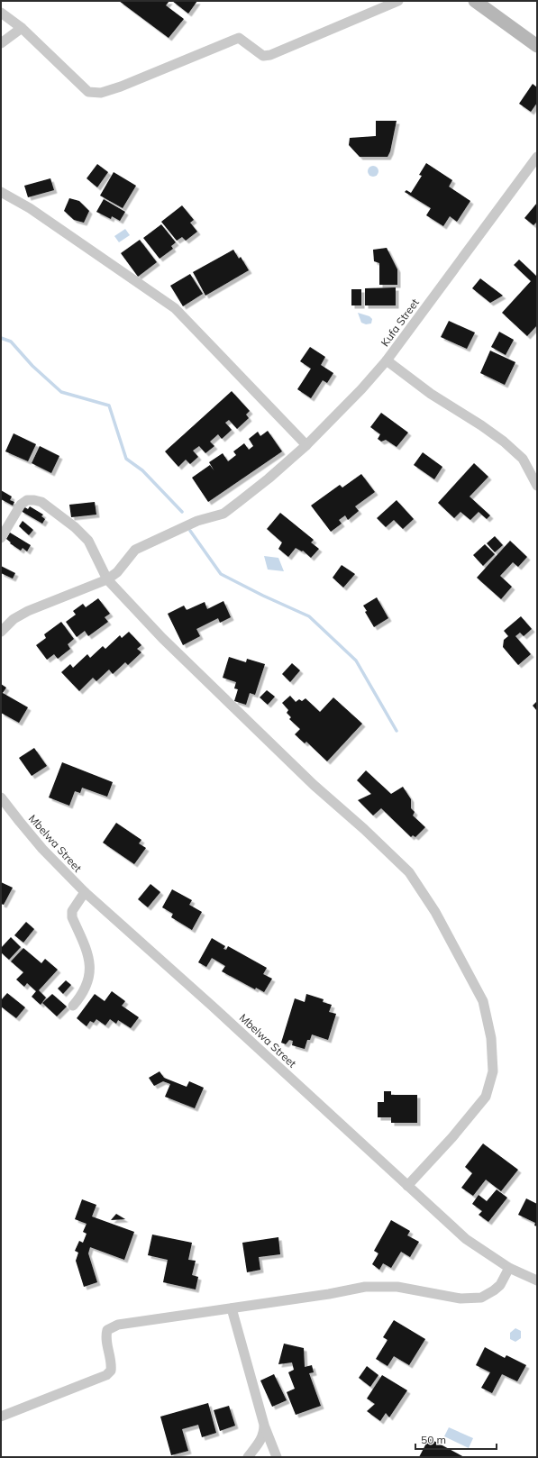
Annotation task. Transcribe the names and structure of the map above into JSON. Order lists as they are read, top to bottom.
{
  "streets": {
    "street": ["Kufa Street", "Mbelwa Street"]
  },
  "scale_bar": "50 m"
}
